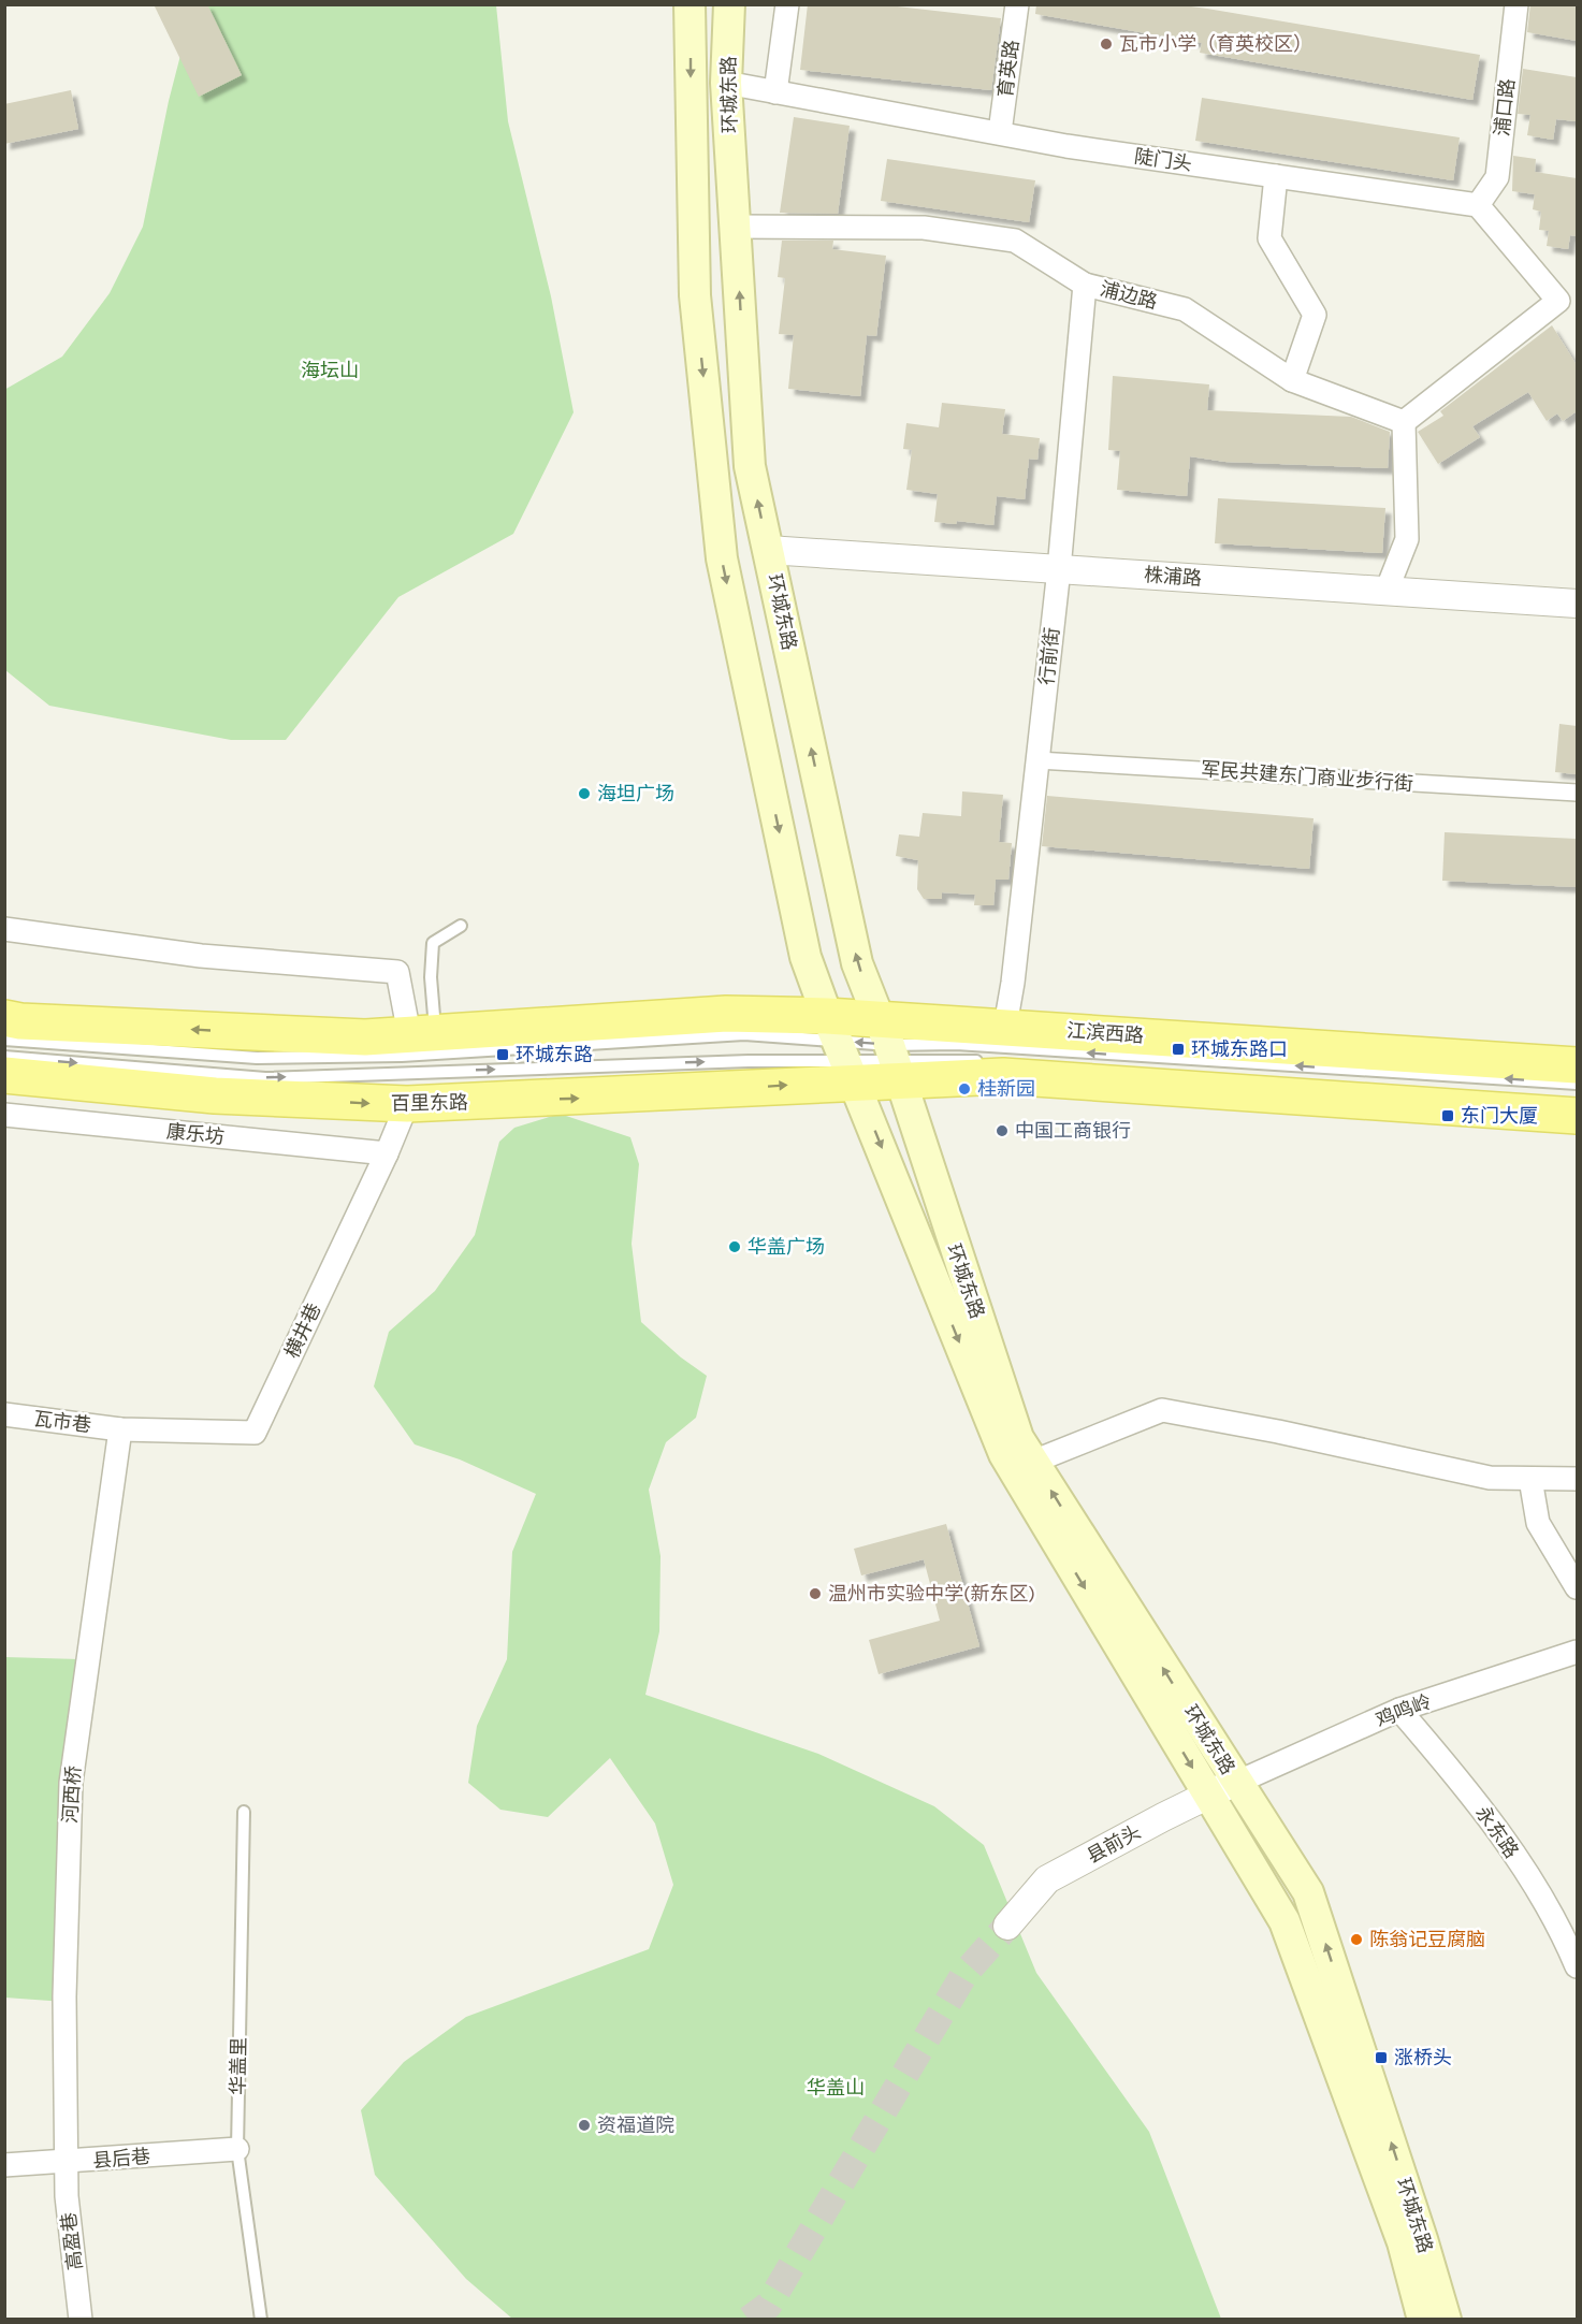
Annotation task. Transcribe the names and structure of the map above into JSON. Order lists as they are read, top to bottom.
{
  "streets": {
    "main road": ["环城东路", "江滨西路", "百里东路"],
    "street": [
      "育英路",
      "浦口路",
      "陡门头",
      "浦边路",
      "株浦路",
      "行前街",
      "军民共建东门商业步行街",
      "康乐坊",
      "横井巷",
      "瓦市巷",
      "鸡鸣岭",
      "河西桥",
      "永东路",
      "县前头",
      "县后巷",
      "高盈巷"
    ],
    "lane": ["华盖里"]
  },
  "crossings": [
    ["育英路", "陡门头"],
    ["环城东路", "陡门头"],
    ["环城东路", "浦边路"],
    ["环城东路", "株浦路"],
    ["环城东路", "江滨西路"],
    ["环城东路", "百里东路"],
    ["环城东路", "鸡鸣岭"],
    ["环城东路", "县前头"],
    ["浦口路", "陡门头"],
    ["浦边路", "行前街"],
    ["株浦路", "行前街"],
    ["行前街", "军民共建东门商业步行街"],
    ["行前街", "江滨西路"],
    ["江滨西路", "百里东路"],
    ["百里东路", "横井巷"],
    ["康乐坊", "横井巷"],
    ["横井巷", "瓦市巷"],
    ["横井巷", "河西桥"],
    ["瓦市巷", "河西桥"],
    ["鸡鸣岭", "永东路"],
    ["鸡鸣岭", "县前头"],
    ["河西桥", "县后巷"],
    ["河西桥", "高盈巷"],
    ["华盖里", "县后巷"],
    ["县后巷", "高盈巷"]
  ],
  "parks": ["海坛山", "华盖山"],
  "places": {
    "other": [
      "瓦市小学（育英校区）",
      "海坦广场",
      "桂新园",
      "中国工商银行",
      "华盖广场",
      "温州市实验中学(新东区)",
      "陈翁记豆腐脑",
      "资福道院"
    ],
    "transit": [
      "环城东路口",
      "环城东路",
      "东门大厦",
      "涨桥头"
    ]
  }
}
